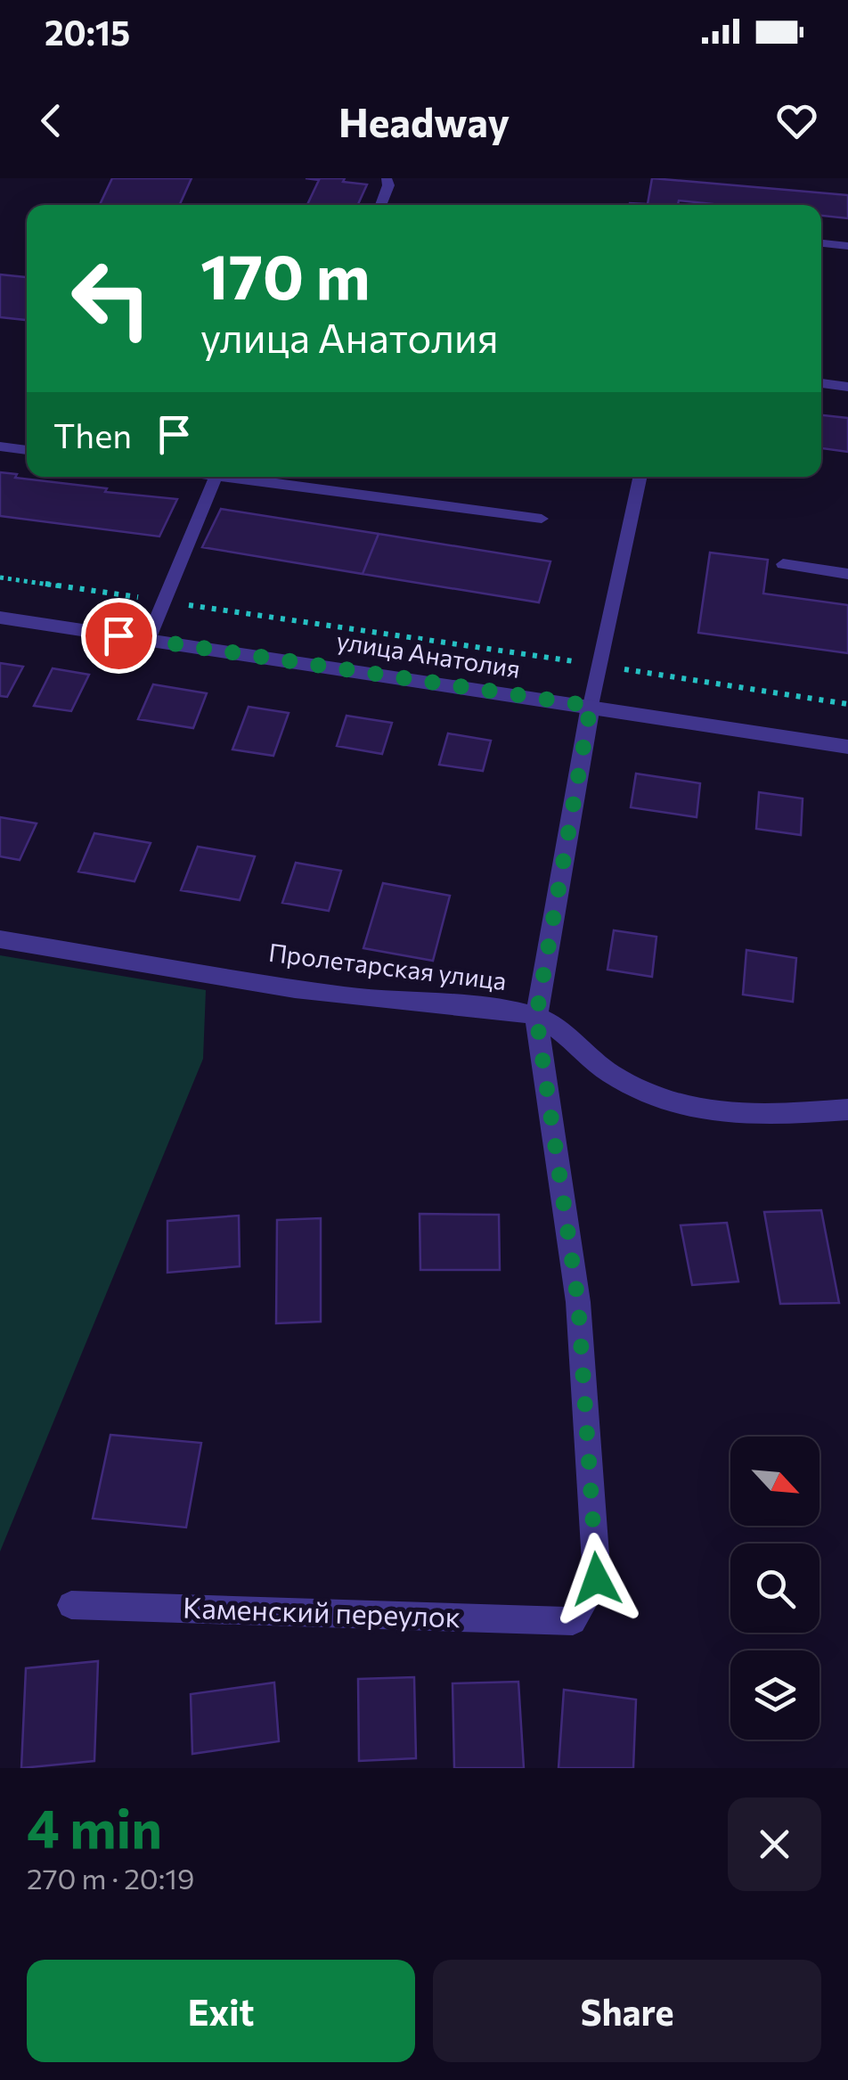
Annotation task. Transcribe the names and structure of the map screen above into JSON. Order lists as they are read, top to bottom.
{
  "streets": {
    "street": ["улица Анатолия", "Пролетарская улица", "Каменский переулок"]
  },
  "crossings": [
    ["Пролетарская улица", "Каменский переулок"]
  ],
  "north": "bottom right",
  "page": {
    "status": "20:15",
    "header": "Headway",
    "turn": ["170 m", "улица Анатолия"],
    "then": "Then",
    "heading": ["4 min", "270 m · 20:19"],
    "buttons": ["Exit", "Share"]
  }
}
